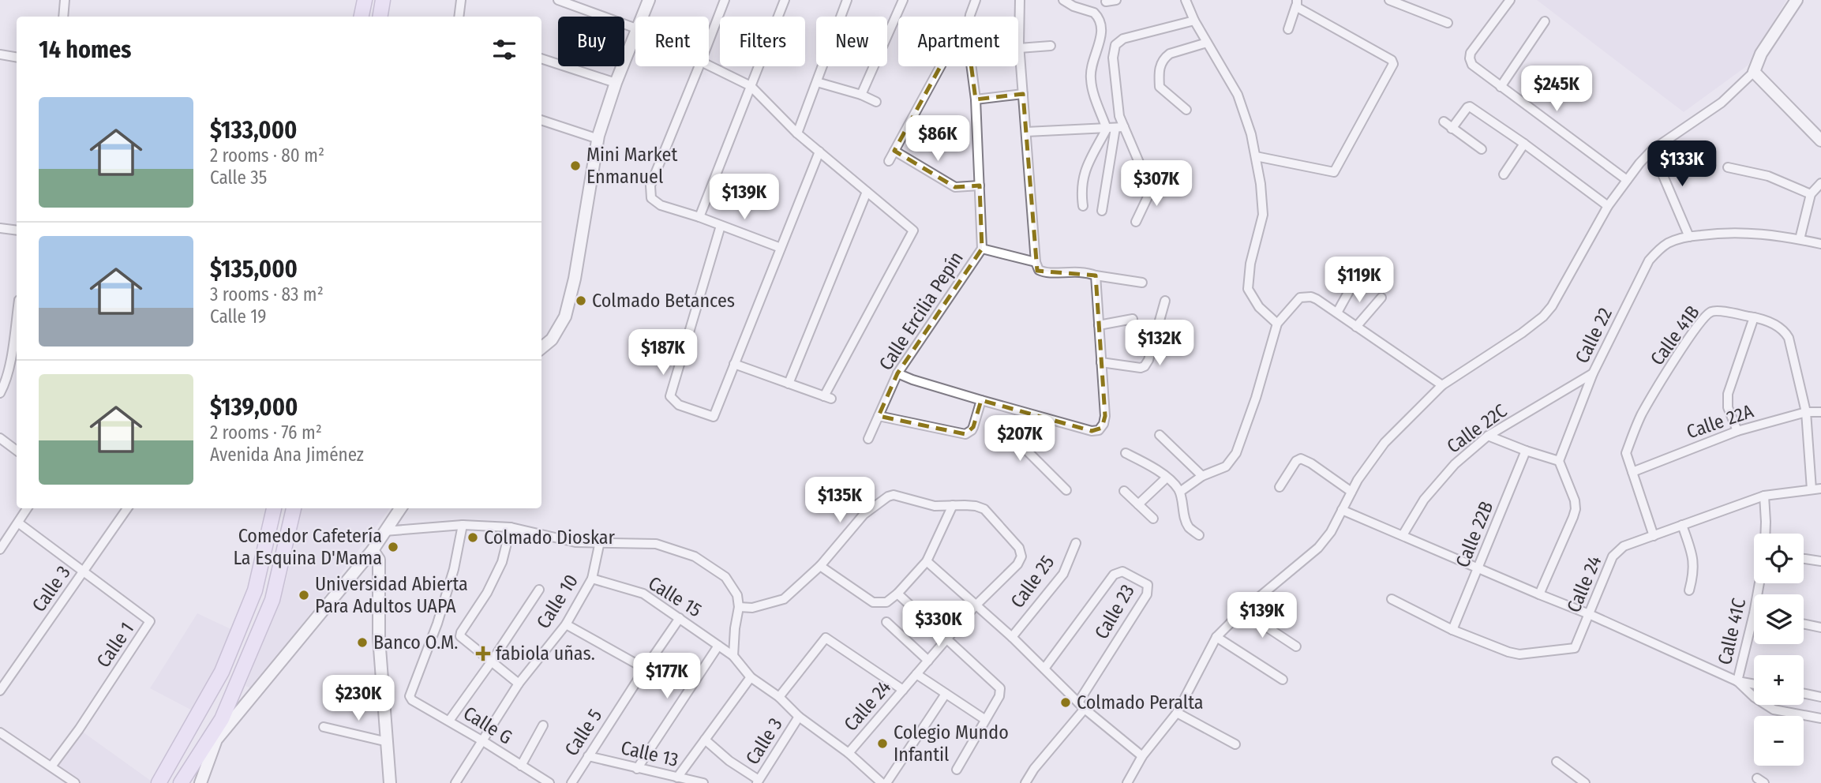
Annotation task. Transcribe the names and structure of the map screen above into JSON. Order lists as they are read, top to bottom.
{
  "streets": {
    "street": [
      "Calle Ercilia Pepín",
      "Calle 22",
      "Calle 41B",
      "Calle 22A",
      "Calle 22C",
      "Calle 22B",
      "Calle 25",
      "Calle 24",
      "Calle 3",
      "Calle 15",
      "Calle 10",
      "Calle 23",
      "Calle 41C",
      "Calle 1",
      "Calle G",
      "Calle 5",
      "Calle 13"
    ]
  },
  "crossings": [
    ["Calle 22", "Calle 22C"],
    ["Calle 41B", "Calle 22A"],
    ["Calle 41B", "Calle 24"],
    ["Calle 22B", "Calle 24"],
    ["Calle 24", "Calle 15"],
    ["Calle 3", "Calle 15"],
    ["Calle 3", "Calle 1"],
    ["Calle 15", "Calle 10"],
    ["Calle 15", "Calle 5"],
    ["Calle 10", "Calle G"],
    ["Calle 5", "Calle 13"]
  ],
  "places": {
    "other": [
      "Mini Market Enmanuel",
      "Colmado Betances",
      "Colmado Dioskar",
      "Comedor Cafetería La Esquina D'Mama",
      "Universidad Abierta Para Adultos UAPA",
      "Banco O.M.",
      "Colmado Peralta",
      "Colegio Mundo Infantil"
    ],
    "health": ["fabiola uñas."]
  },
  "page": {
    "chip": [
      "Buy",
      "Rent",
      "Filters",
      "New",
      "Apartment"
    ],
    "heading": "14 homes",
    "price": [
      "$245K",
      "$86K",
      "$133K",
      "$307K",
      "$139K",
      "$119K",
      "$132K",
      "$187K",
      "$207K",
      "$135K",
      "$139K",
      "$330K",
      "$177K",
      "$230K"
    ],
    "list": [
      {
        "name": "$133,000",
        "note": "2 rooms · 80 m² · Calle 35"
      },
      {
        "name": "$135,000",
        "note": "3 rooms · 83 m² · Calle 19"
      },
      {
        "name": "$139,000",
        "note": "2 rooms · 76 m² · Avenida Ana Jiménez"
      }
    ],
    "map_buttons": ["+", "−"]
  }
}
